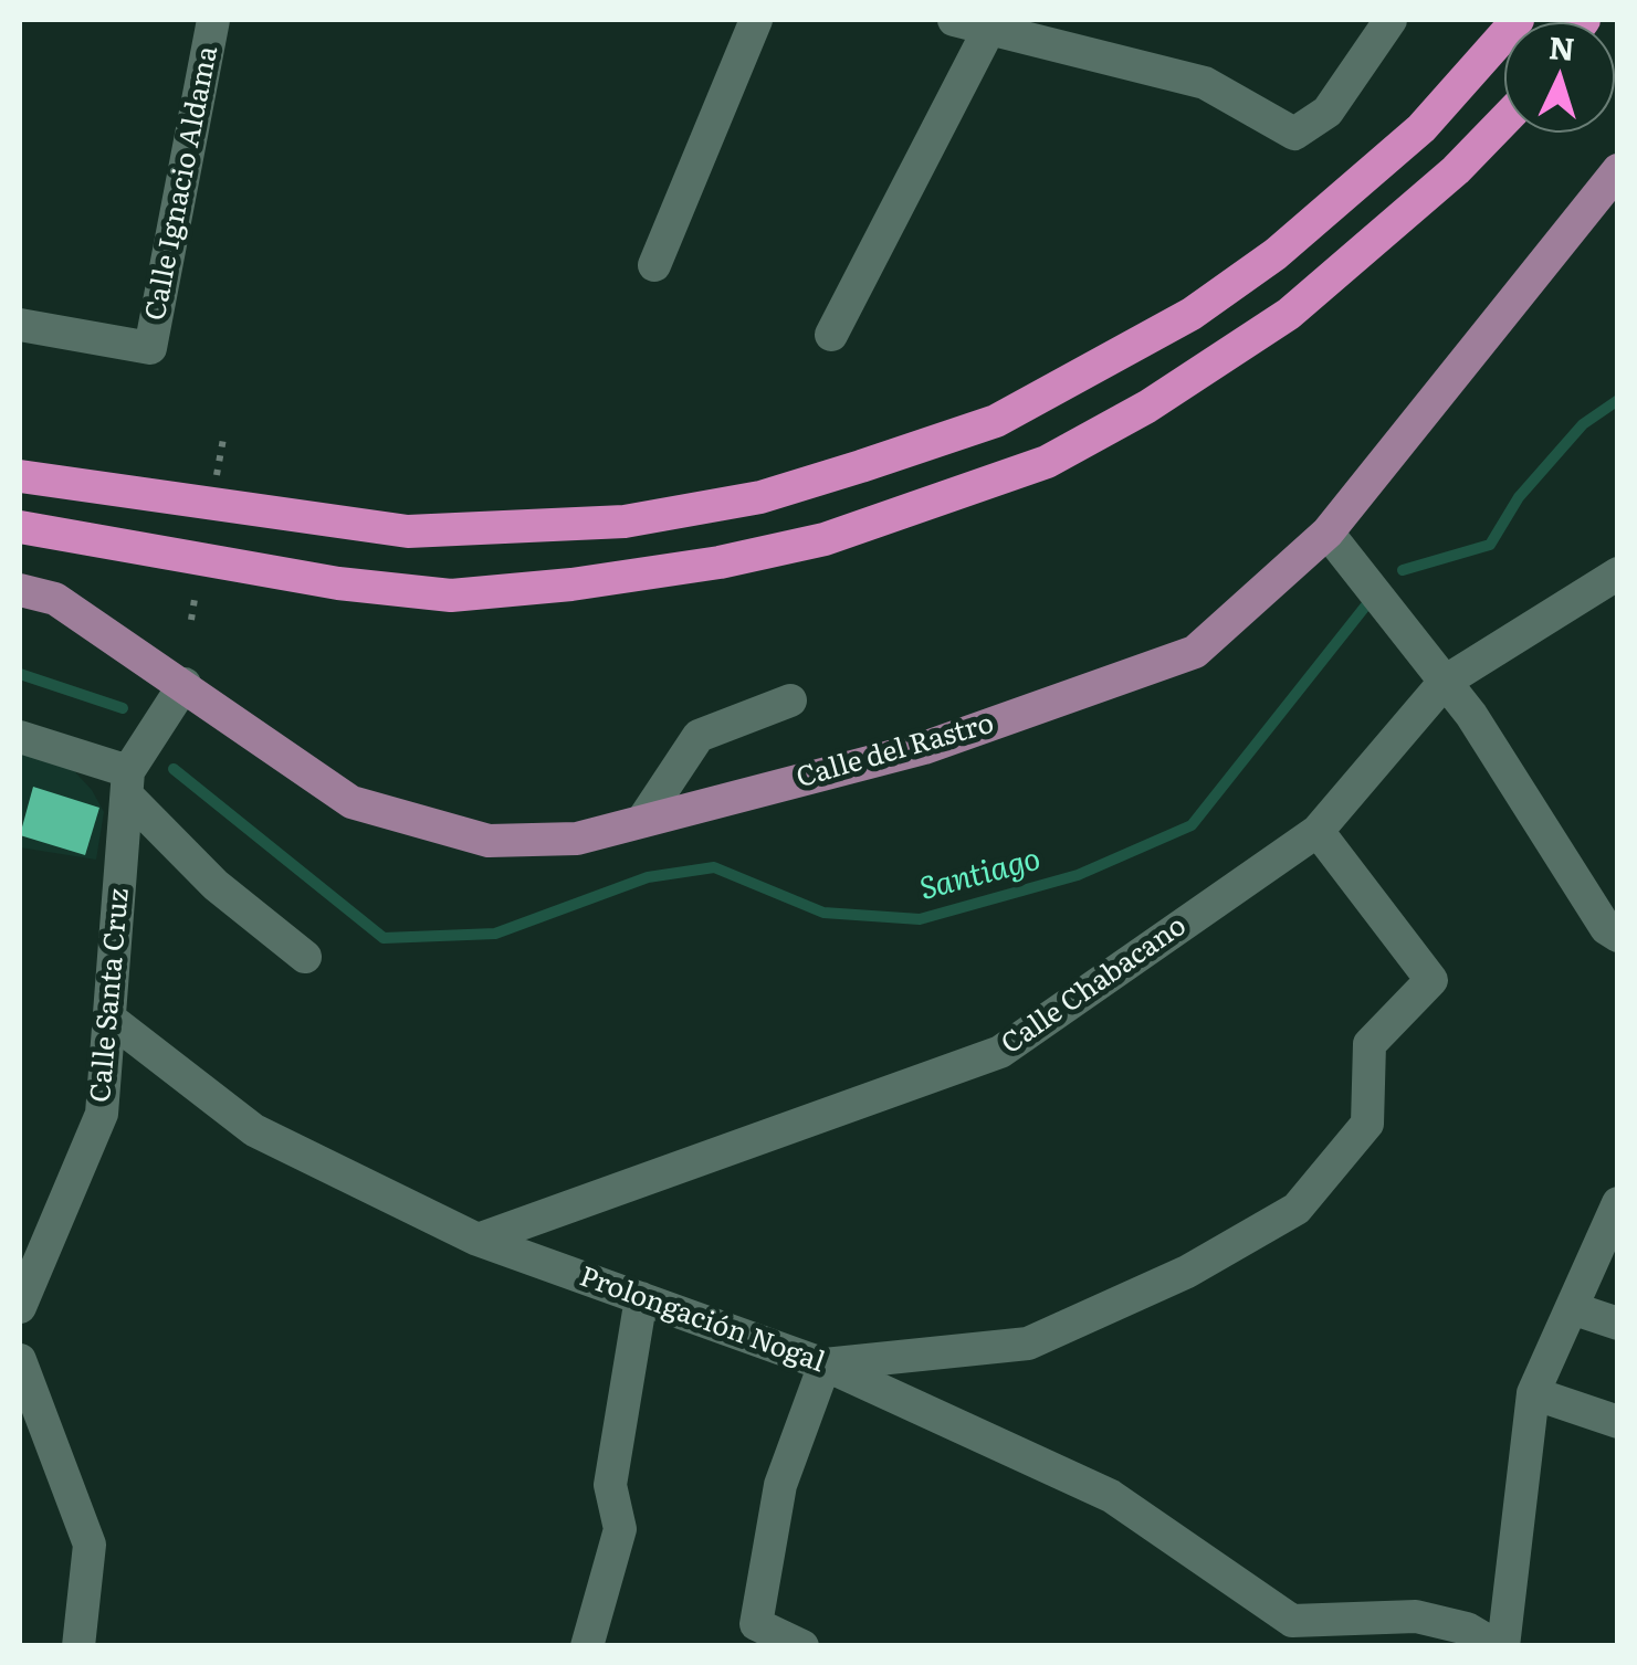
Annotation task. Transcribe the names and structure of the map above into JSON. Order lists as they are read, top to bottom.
{
  "streets": {
    "main road": ["Calle del Rastro"],
    "street": [
      "Calle Ignacio Aldama",
      "Calle Chabacano",
      "Calle Santa Cruz",
      "Prolongación Nogal"
    ]
  },
  "crossings": [
    ["Calle del Rastro", "Calle Santa Cruz"],
    ["Calle Chabacano", "Prolongación Nogal"],
    ["Calle Santa Cruz", "Prolongación Nogal"]
  ],
  "water": ["Santiago"],
  "north": "top"
}
